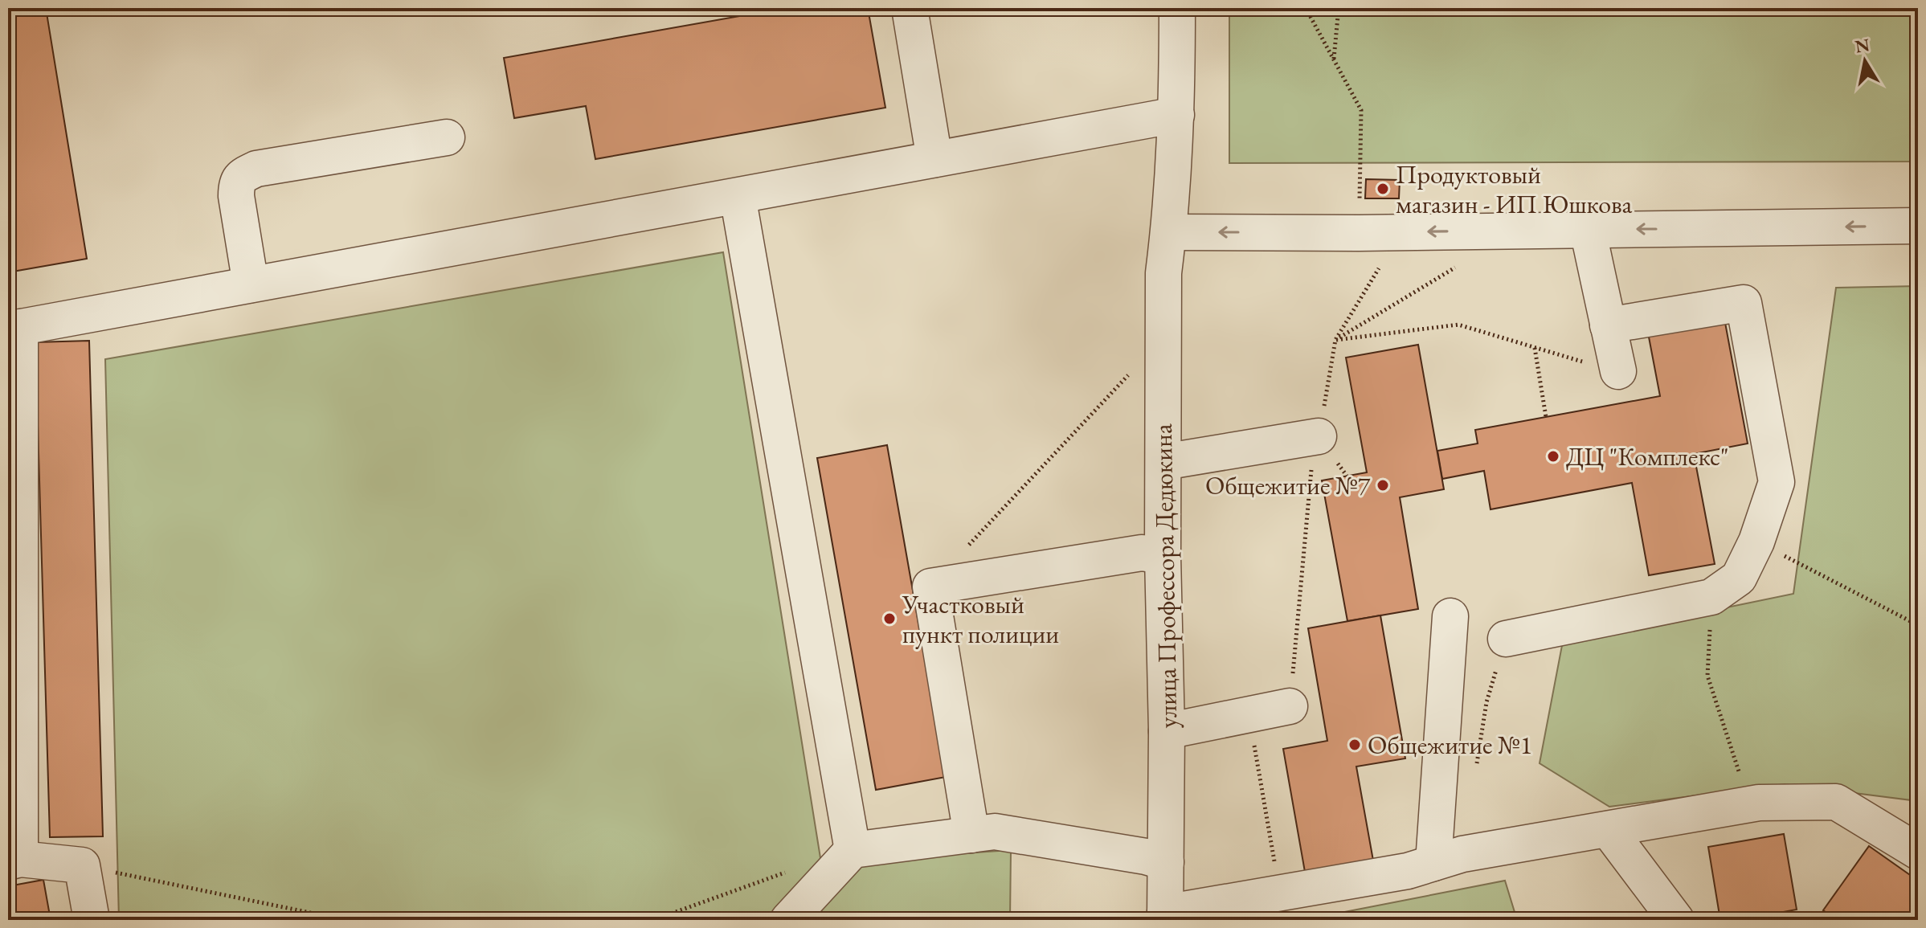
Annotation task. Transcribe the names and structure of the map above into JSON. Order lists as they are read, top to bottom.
{
  "streets": {
    "street": ["улица Профессора Дедюкина"]
  },
  "places": [
    "Продуктовый магазин - ИП Юшкова",
    "ДЦ \"Комплекс\"",
    "Общежитие №7",
    "Участковый пункт полиции",
    "Общежитие №1"
  ],
  "north": "top"
}
